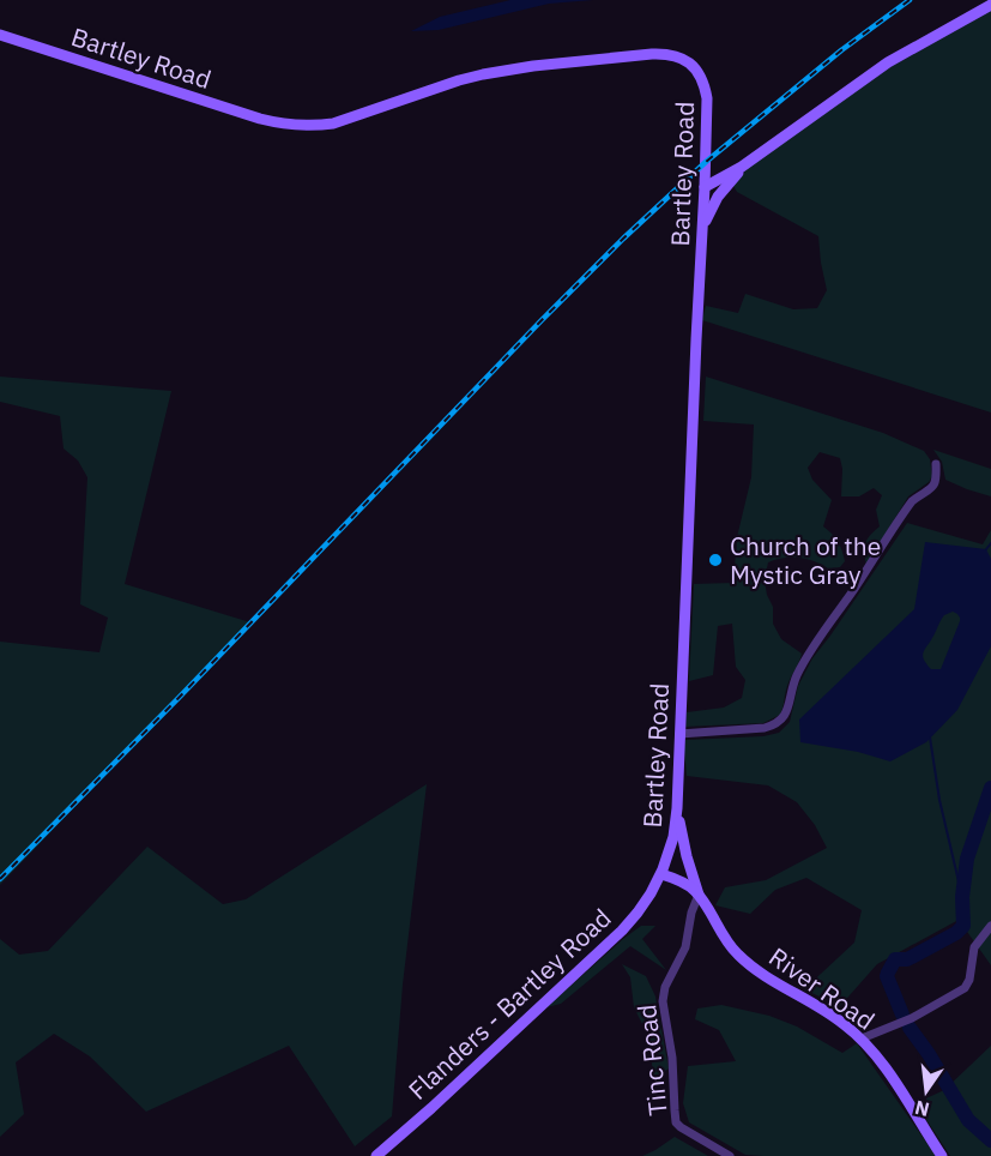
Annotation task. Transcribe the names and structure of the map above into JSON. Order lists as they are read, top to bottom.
{
  "streets": {
    "main road": ["Bartley Road", "River Road", "Flanders - Bartley Road"],
    "street": ["Tinc Road"]
  },
  "crossings": [
    ["Bartley Road", "River Road"],
    ["Bartley Road", "Flanders - Bartley Road"],
    ["River Road", "Flanders - Bartley Road"],
    ["River Road", "Tinc Road"]
  ],
  "places": ["Church of the Mystic Gray"],
  "north": "bottom"
}
